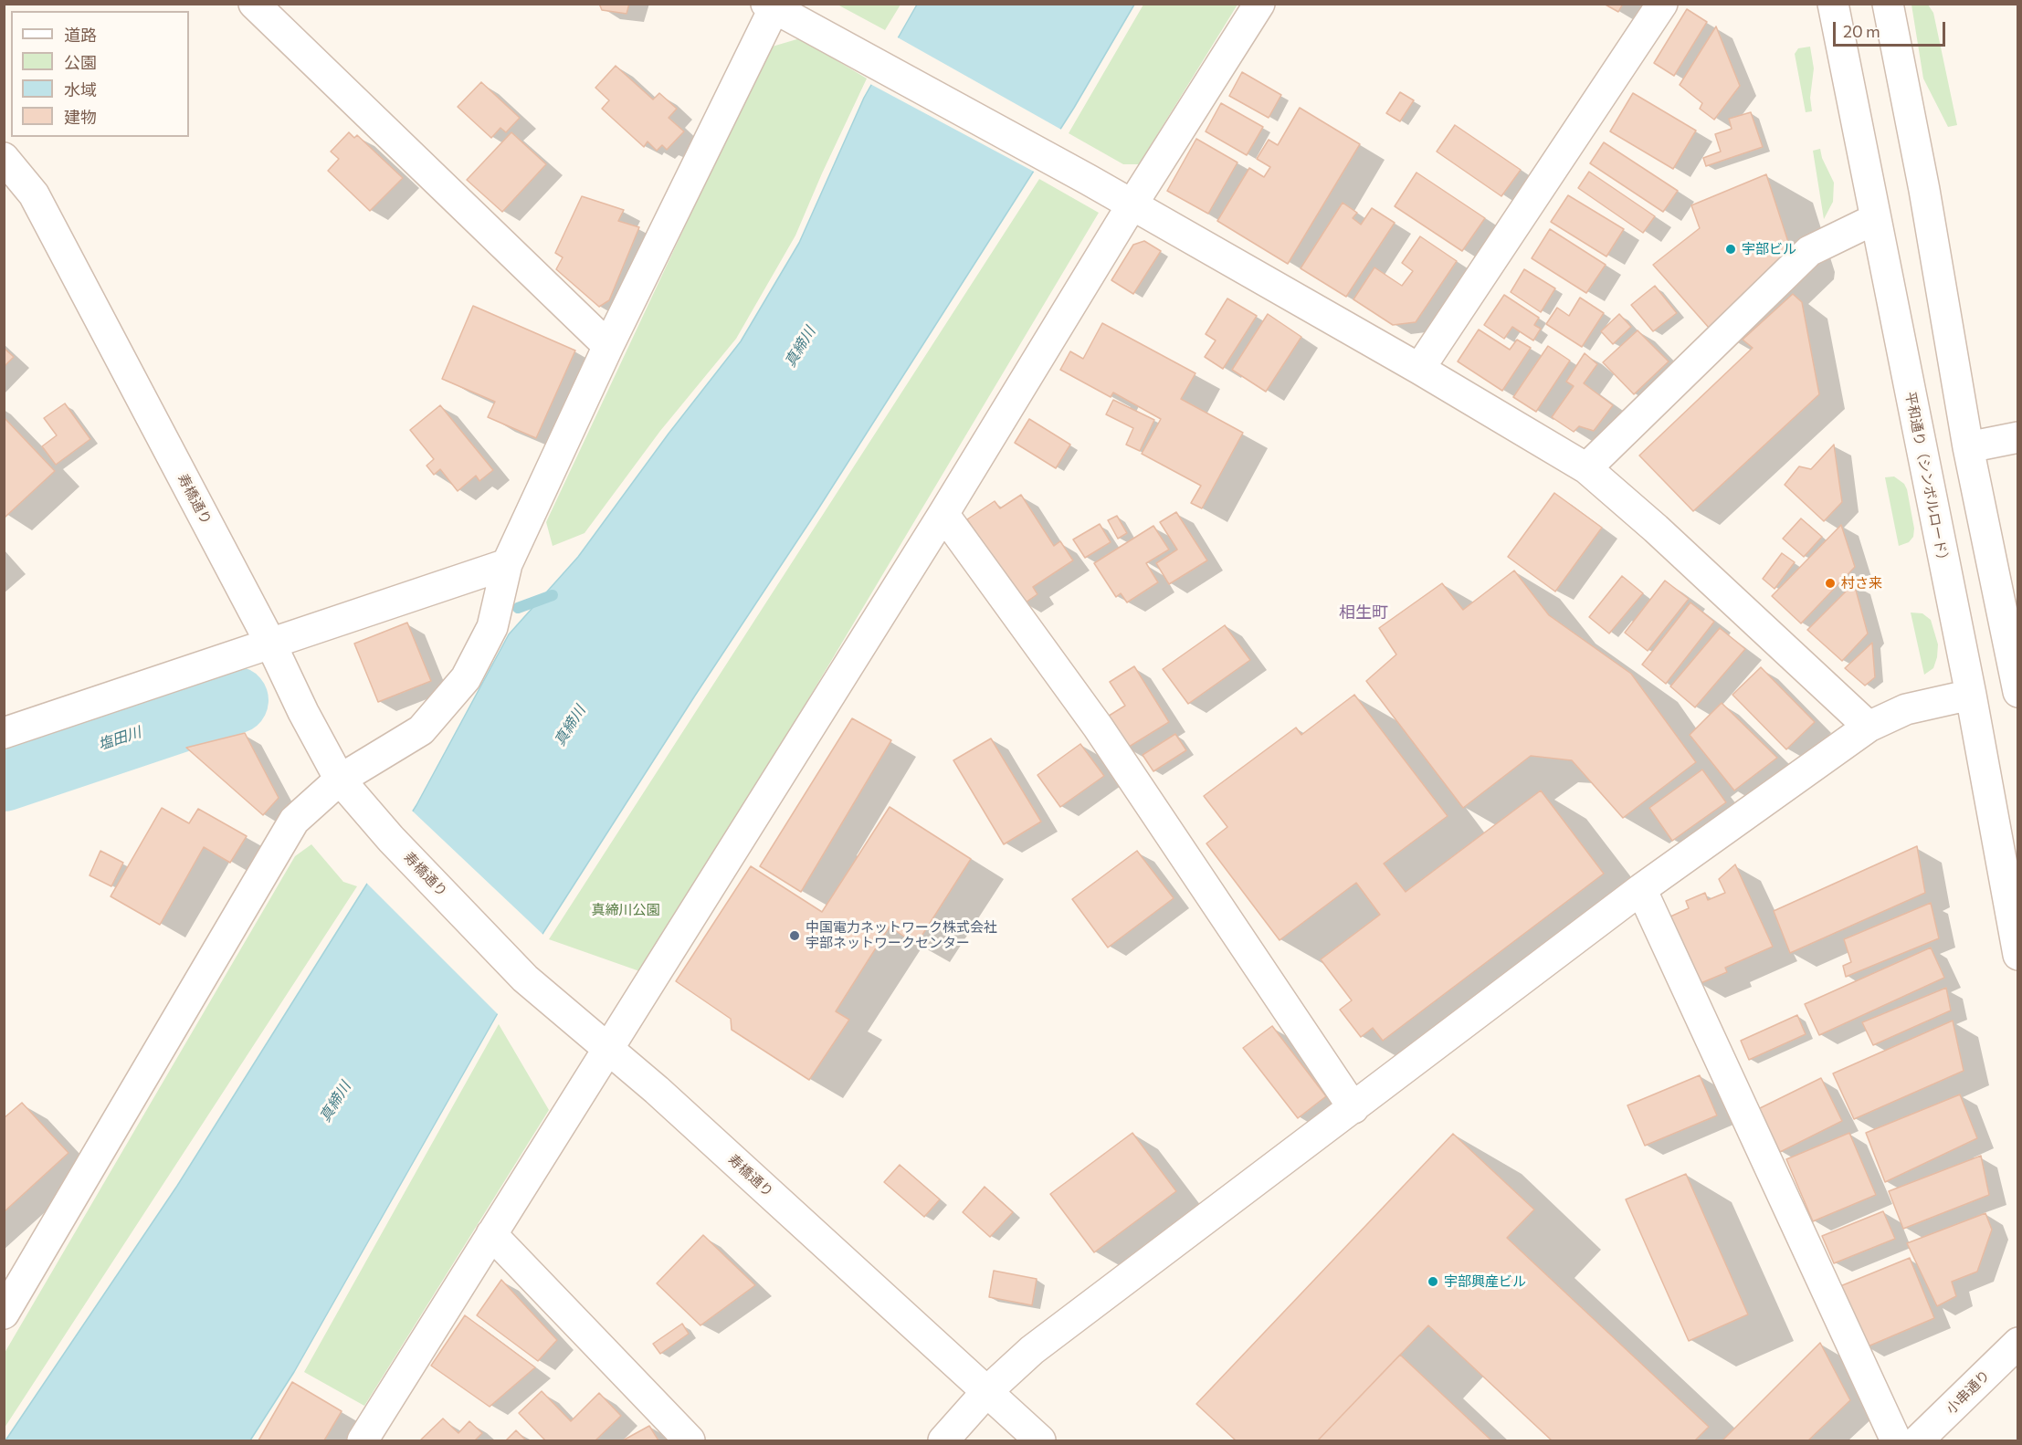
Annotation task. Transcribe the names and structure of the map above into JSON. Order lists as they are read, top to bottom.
{
  "streets": {
    "street": ["平和通り（シンボルロード）", "寿橋通り", "小串通り"]
  },
  "districts": ["相生町"],
  "water": ["真締川", "塩田川"],
  "parks": ["真締川公園"],
  "places": [
    "宇部ビル",
    "村さ来",
    "中国電力ネットワーク株式会社 宇部ネットワークセンター",
    "宇部興産ビル"
  ],
  "legend": [
    "道路",
    "公園",
    "水域",
    "建物"
  ],
  "scale_bar": "20 m"
}
